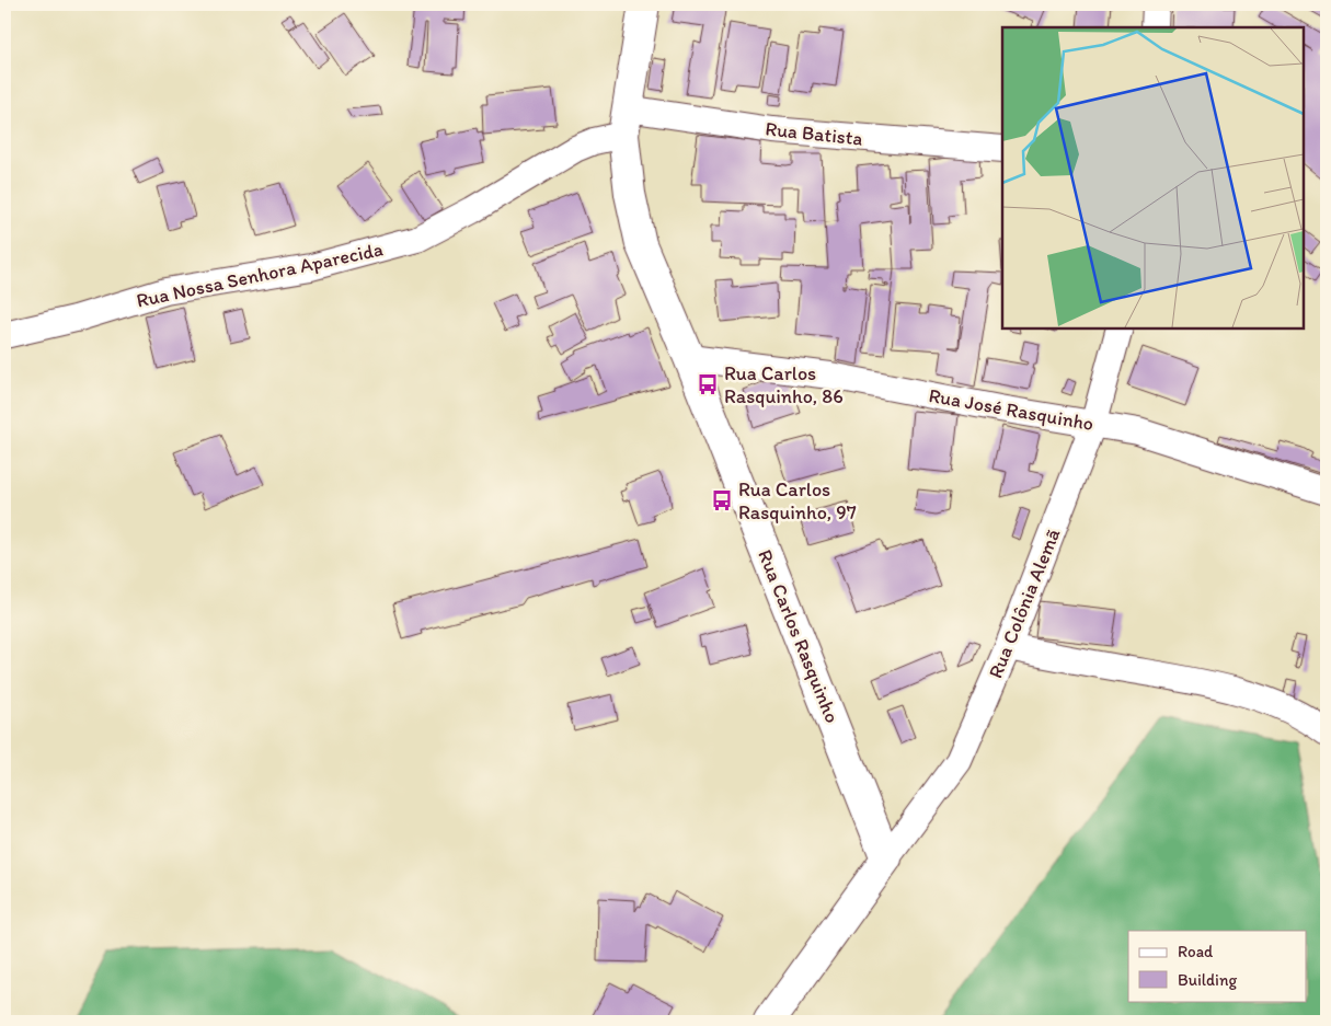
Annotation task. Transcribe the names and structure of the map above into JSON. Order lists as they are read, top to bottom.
{
  "streets": {
    "main road": ["Rua Carlos Rasquinho"],
    "street": [
      "Rua Batista",
      "Rua Nossa Senhora Aparecida",
      "Rua José Rasquinho",
      "Rua Colônia Alemã"
    ]
  },
  "crossings": [
    ["Rua Batista", "Rua Nossa Senhora Aparecida"],
    ["Rua Batista", "Rua Carlos Rasquinho"],
    ["Rua Nossa Senhora Aparecida", "Rua Carlos Rasquinho"],
    ["Rua José Rasquinho", "Rua Colônia Alemã"],
    ["Rua José Rasquinho", "Rua Carlos Rasquinho"],
    ["Rua Colônia Alemã", "Rua Carlos Rasquinho"]
  ],
  "places": {
    "bus stop": ["Rua Carlos Rasquinho, 86", "Rua Carlos Rasquinho, 97"]
  },
  "legend": ["Road", "Building"]
}
